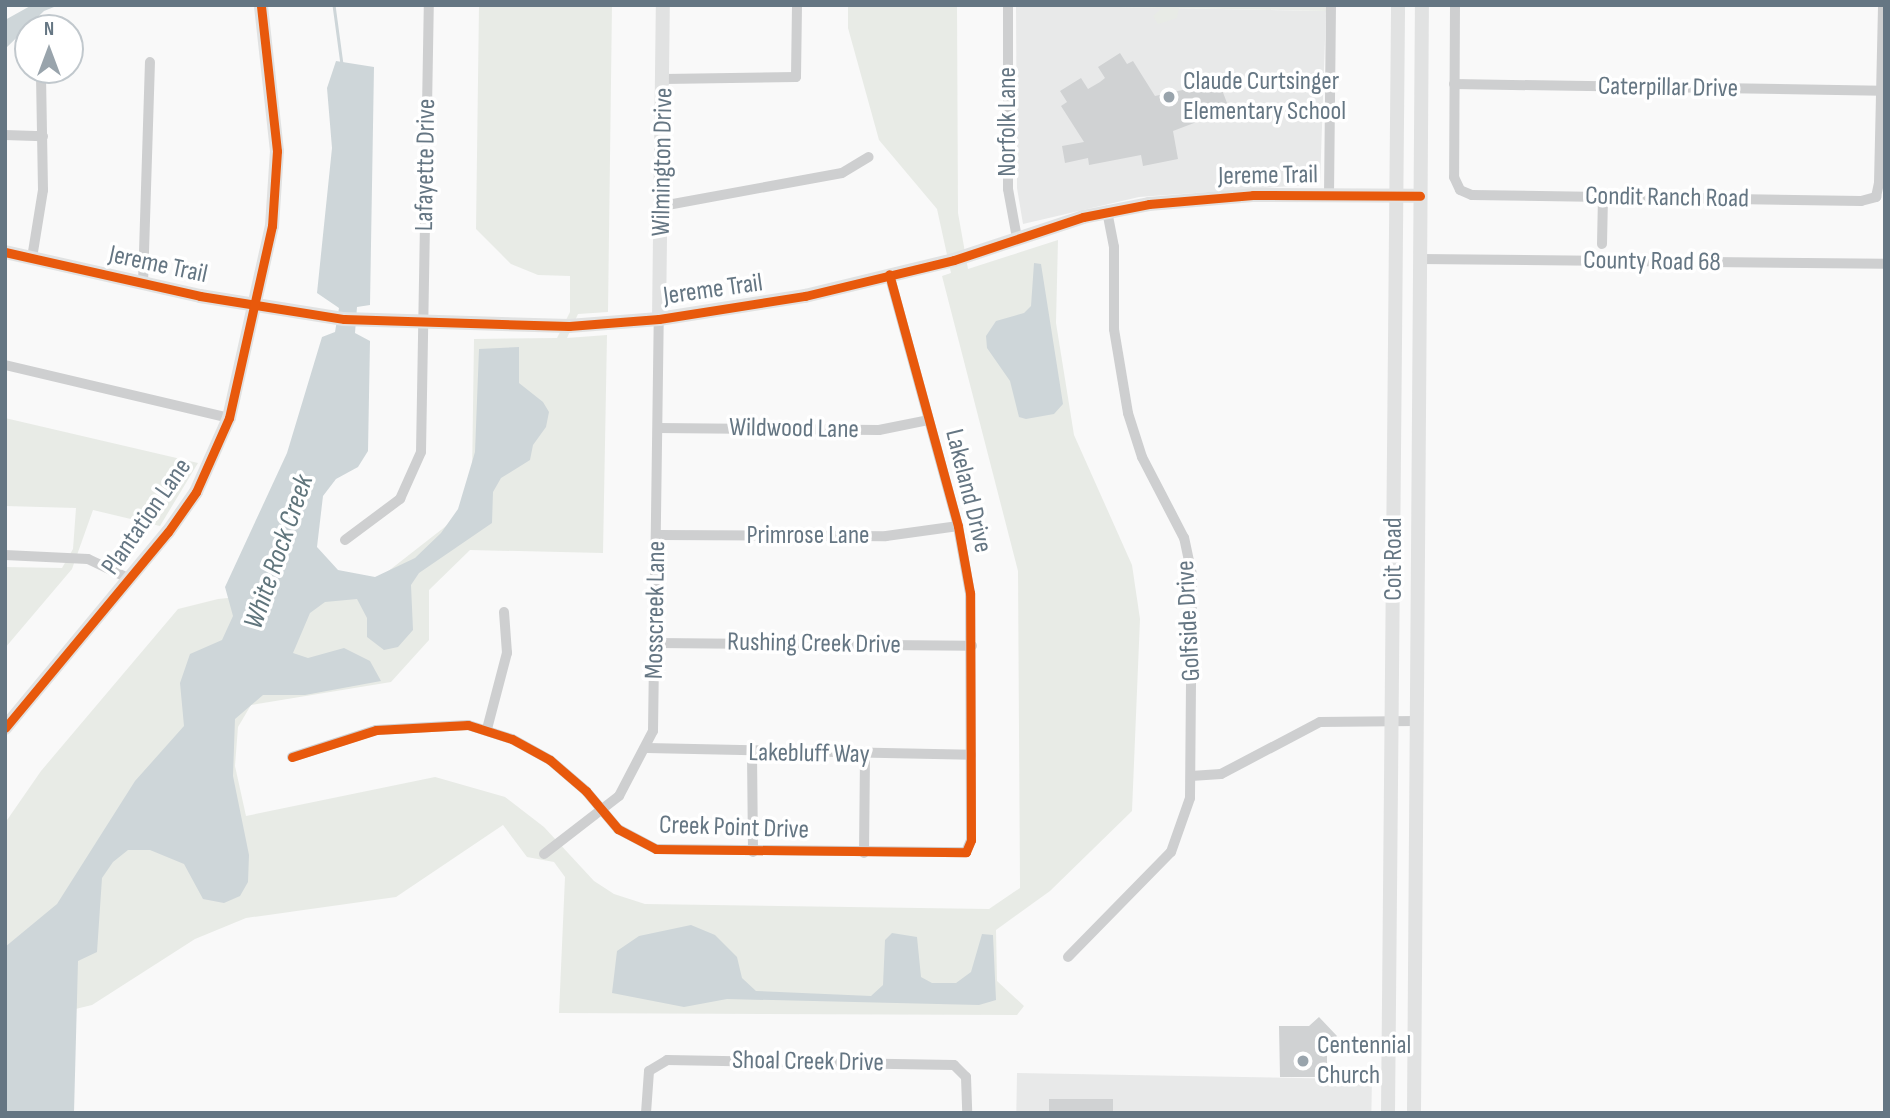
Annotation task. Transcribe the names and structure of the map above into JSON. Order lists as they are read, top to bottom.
{
  "streets": {
    "street": [
      "Caterpillar Drive",
      "Norfolk Lane",
      "Wilmington Drive",
      "Lafayette Drive",
      "Jereme Trail",
      "Condit Ranch Road",
      "County Road 68",
      "Wildwood Lane",
      "Lakeland Drive",
      "Plantation Lane",
      "Primrose Lane",
      "Coit Road",
      "Mosscreek Lane",
      "Golfside Drive",
      "Rushing Creek Drive",
      "Lakebluff Way",
      "Creek Point Drive",
      "Shoal Creek Drive"
    ]
  },
  "crossings": [
    ["Caterpillar Drive", "Condit Ranch Road"],
    ["Norfolk Lane", "Jereme Trail"],
    ["Wilmington Drive", "Jereme Trail"],
    ["Wilmington Drive", "Mosscreek Lane"],
    ["Lafayette Drive", "Jereme Trail"],
    ["Jereme Trail", "Lakeland Drive"],
    ["Jereme Trail", "Plantation Lane"],
    ["Jereme Trail", "Coit Road"],
    ["Jereme Trail", "Mosscreek Lane"],
    ["Jereme Trail", "Golfside Drive"],
    ["County Road 68", "Coit Road"],
    ["Wildwood Lane", "Lakeland Drive"],
    ["Wildwood Lane", "Mosscreek Lane"],
    ["Lakeland Drive", "Primrose Lane"],
    ["Lakeland Drive", "Rushing Creek Drive"],
    ["Lakeland Drive", "Lakebluff Way"],
    ["Lakeland Drive", "Creek Point Drive"],
    ["Primrose Lane", "Mosscreek Lane"],
    ["Mosscreek Lane", "Rushing Creek Drive"],
    ["Mosscreek Lane", "Lakebluff Way"],
    ["Mosscreek Lane", "Creek Point Drive"]
  ],
  "water": ["White Rock Creek"],
  "places": ["Claude Curtsinger Elementary School", "Centennial Church"],
  "north": "top"
}
